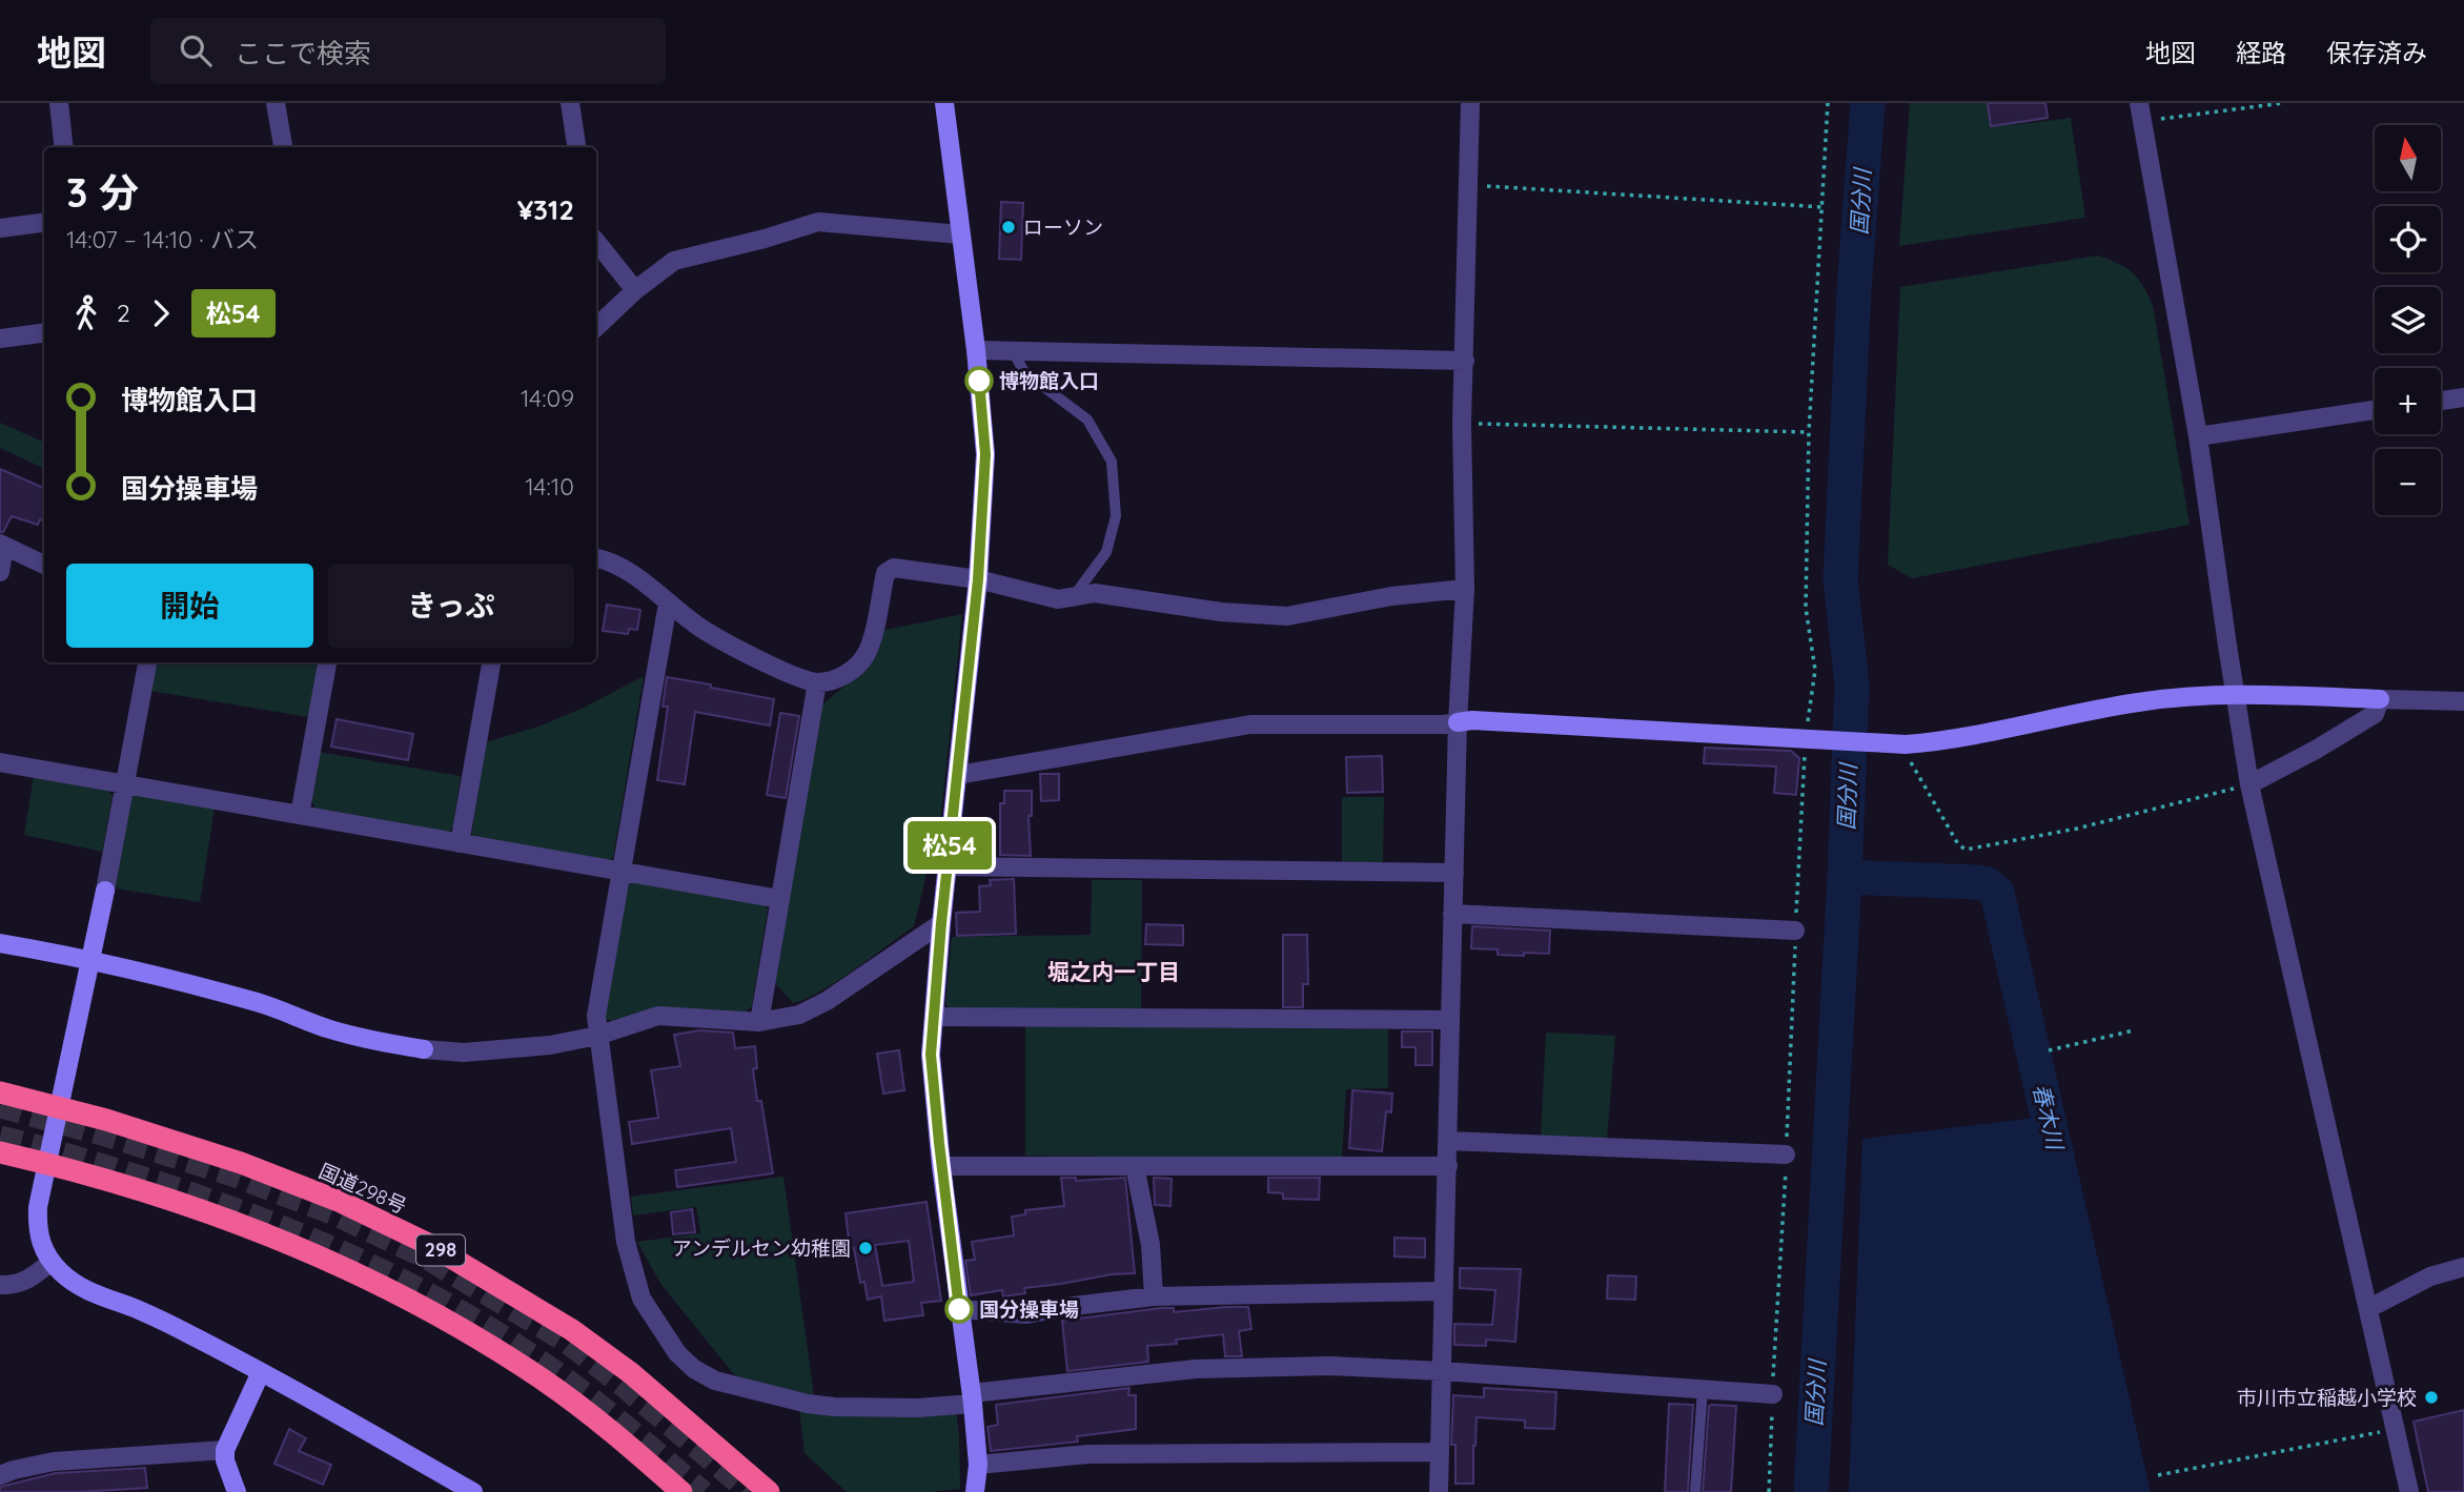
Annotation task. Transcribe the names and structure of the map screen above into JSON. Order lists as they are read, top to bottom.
{
  "streets": {
    "highway": ["国道298号", "298"]
  },
  "districts": ["堀之内一丁目"],
  "water": ["国分川", "春木川"],
  "places": [
    "ローソン",
    "博物館入口",
    "アンデルセン幼稚園",
    "国分操車場",
    "市川市立稲越小学校"
  ],
  "lines": ["bus line 松54"],
  "north": "top",
  "page": {
    "header": "地図",
    "search": "ここで検索",
    "nav": ["地図", "経路", "保存済み"],
    "on_map": "松54",
    "map_buttons": ["+", "−"],
    "heading": ["3 分", "14:07 – 14:10 · バス", "¥312"],
    "legs": ["2", "松54"],
    "list": [
      {
        "name": "博物館入口",
        "value": "14:09"
      },
      {
        "name": "国分操車場",
        "value": "14:10"
      }
    ],
    "buttons": ["開始", "きっぷ"]
  }
}
